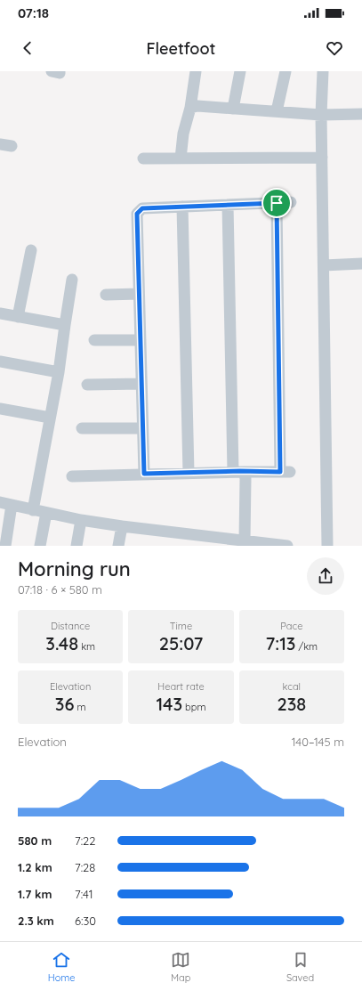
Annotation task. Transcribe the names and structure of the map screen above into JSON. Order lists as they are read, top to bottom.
{
  "page": {
    "status": "07:18",
    "header": "Fleetfoot",
    "heading": ["Morning run", "07:18 · 6 × 580 m"],
    "stats": [
      ["Distance", "3.48 km"],
      ["Time", "25:07"],
      ["Pace", "7:13 /km"],
      ["Elevation", "36 m"],
      ["Heart rate", "143 bpm"],
      ["kcal", "238"]
    ],
    "chart": ["Elevation", "140–145 m"],
    "list": [
      {
        "name": "580 m",
        "note": "7:22"
      },
      {
        "name": "1.2 km",
        "note": "7:28"
      },
      {
        "name": "1.7 km",
        "note": "7:41"
      },
      {
        "name": "2.3 km",
        "note": "6:30"
      }
    ],
    "tabs": ["Home", "Map", "Saved"]
  }
}
